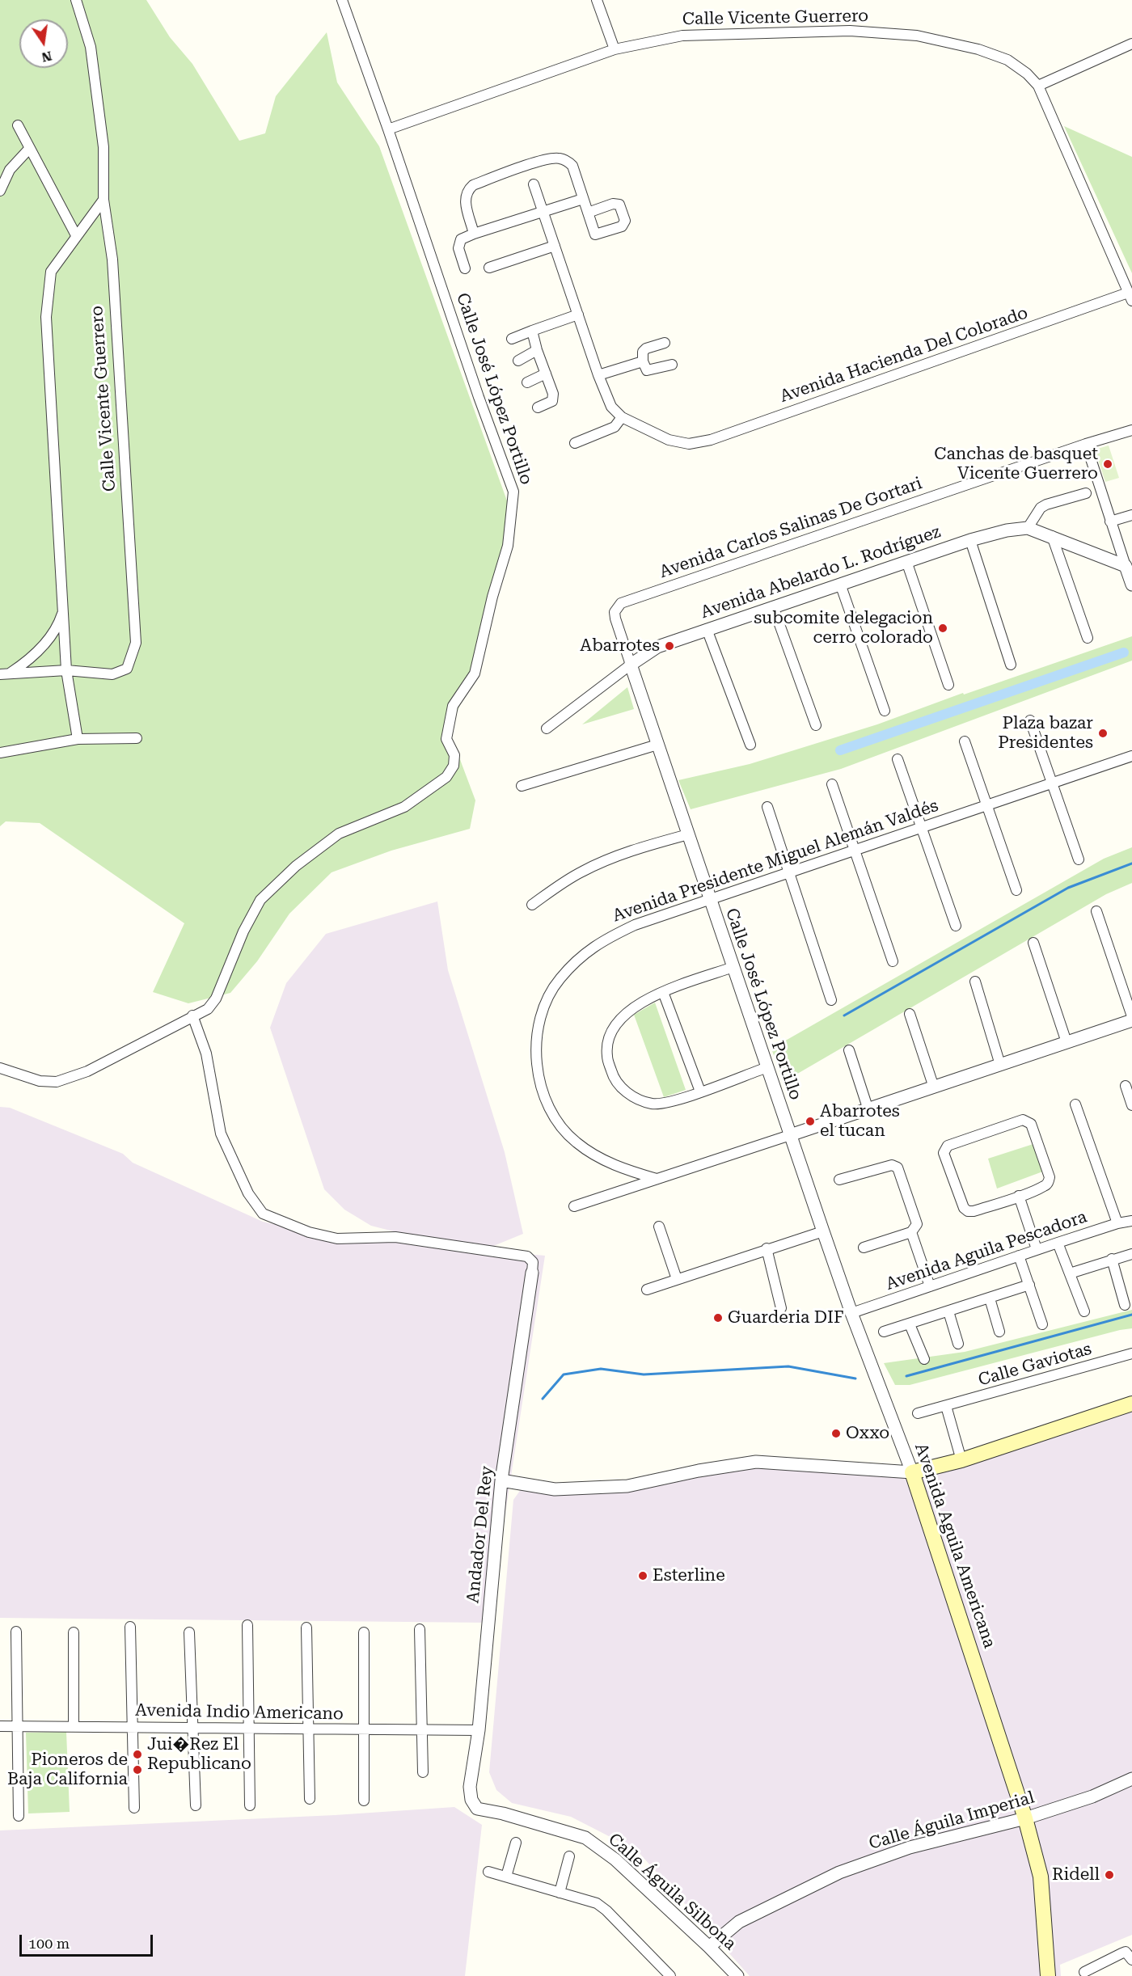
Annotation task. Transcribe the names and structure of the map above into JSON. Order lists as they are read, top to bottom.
{
  "streets": {
    "main road": ["Avenida Aguila Americana"],
    "street": [
      "Calle Vicente Guerrero",
      "Avenida Hacienda Del Colorado",
      "Calle José López Portillo",
      "Avenida Carlos Salinas De Gortari",
      "Avenida Abelardo L. Rodríguez",
      "Avenida Presidente Miguel Alemán Valdés",
      "Avenida Aguila Pescadora",
      "Calle Gaviotas",
      "Andador Del Rey",
      "Avenida Indio Americano",
      "Calle Águila Imperial",
      "Calle Águila Silbona"
    ]
  },
  "crossings": [
    ["Calle Vicente Guerrero", "Avenida Hacienda Del Colorado"],
    ["Calle Vicente Guerrero", "Calle José López Portillo"],
    ["Calle José López Portillo", "Avenida Carlos Salinas De Gortari"],
    ["Calle José López Portillo", "Avenida Abelardo L. Rodríguez"],
    ["Calle José López Portillo", "Avenida Presidente Miguel Alemán Valdés"],
    ["Calle José López Portillo", "Avenida Aguila Americana"],
    ["Avenida Aguila Pescadora", "Avenida Aguila Americana"],
    ["Andador Del Rey", "Avenida Indio Americano"],
    ["Andador Del Rey", "Calle Águila Silbona"],
    ["Avenida Aguila Americana", "Calle Águila Imperial"],
    ["Calle Águila Imperial", "Calle Águila Silbona"]
  ],
  "places": [
    "Canchas de basquet Vicente Guerrero",
    "subcomite delegacion cerro colorado",
    "Abarrotes",
    "Plaza bazar Presidentes",
    "Abarrotes el tucan",
    "Guarderia DIF",
    "Oxxo",
    "Esterline",
    "Jui�Rez El Republicano",
    "Pioneros de Baja California",
    "Ridell"
  ],
  "scale_bar": "100 m",
  "north": "bottom"
}
